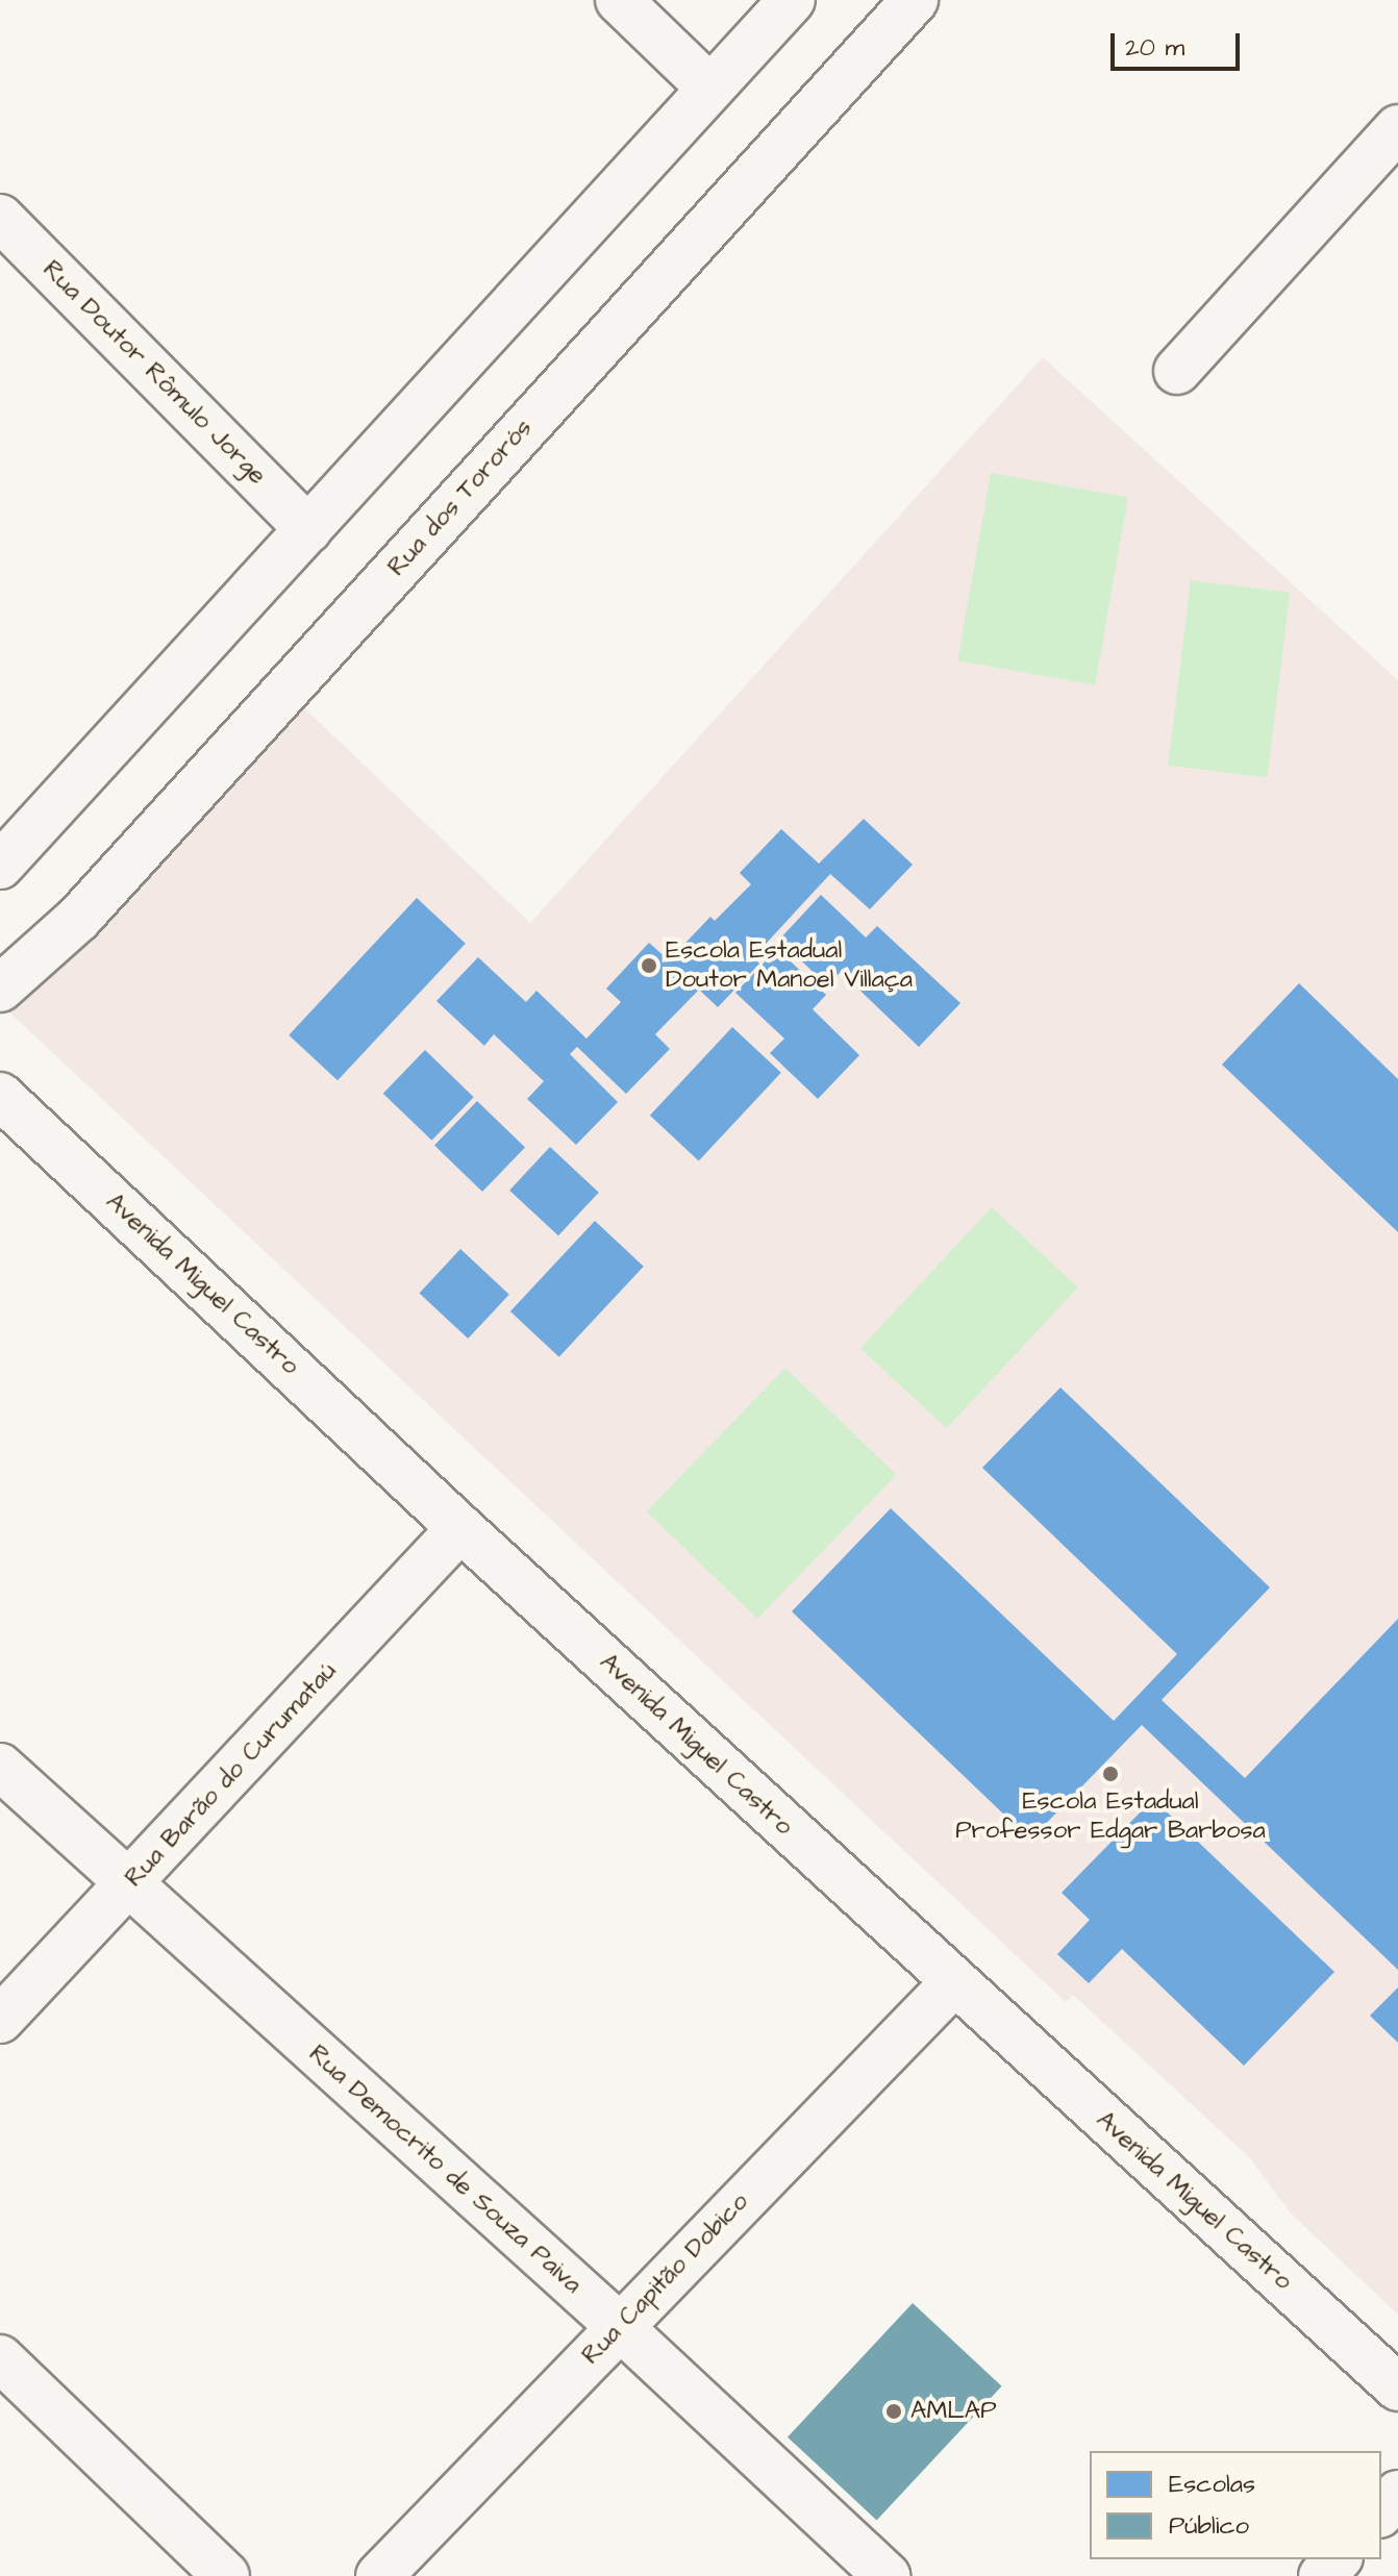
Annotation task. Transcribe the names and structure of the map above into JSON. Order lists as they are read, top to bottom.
{
  "streets": {
    "street": [
      "Rua Doutor Rômulo Jorge",
      "Rua dos Tororós",
      "Avenida Miguel Castro",
      "Rua Barão do Curumataú",
      "Rua Democrito de Souza Paiva",
      "Rua Capitão Dobico"
    ]
  },
  "crossings": [
    ["Avenida Miguel Castro", "Rua Barão do Curumataú"],
    ["Avenida Miguel Castro", "Rua Capitão Dobico"],
    ["Rua Barão do Curumataú", "Rua Democrito de Souza Paiva"],
    ["Rua Democrito de Souza Paiva", "Rua Capitão Dobico"]
  ],
  "places": ["Escola Estadual Doutor Manoel Villaça", "Escola Estadual Professor Edgar Barbosa", "AMLAP"],
  "legend": ["Escolas", "Público"],
  "scale_bar": "20 m"
}
